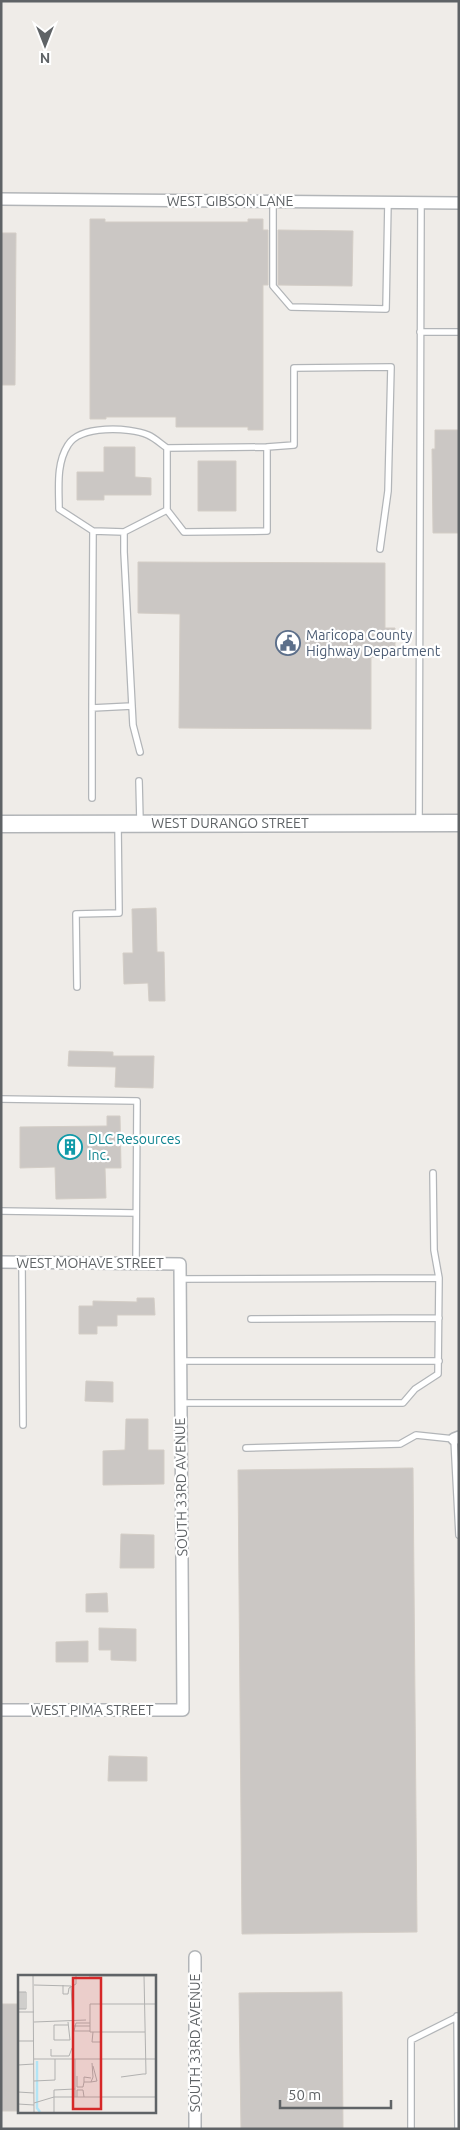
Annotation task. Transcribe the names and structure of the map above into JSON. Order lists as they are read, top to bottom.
{
  "streets": {
    "street": [
      "WEST GIBSON LANE",
      "WEST DURANGO STREET",
      "WEST MOHAVE STREET",
      "SOUTH 33RD AVENUE",
      "WEST PIMA STREET"
    ]
  },
  "crossings": [
    ["WEST MOHAVE STREET", "SOUTH 33RD AVENUE"],
    ["SOUTH 33RD AVENUE", "WEST PIMA STREET"]
  ],
  "places": {
    "public building": ["Maricopa County Highway Department"],
    "building": ["DLC Resources Inc."]
  },
  "scale_bar": "50 m",
  "north": "bottom"
}
